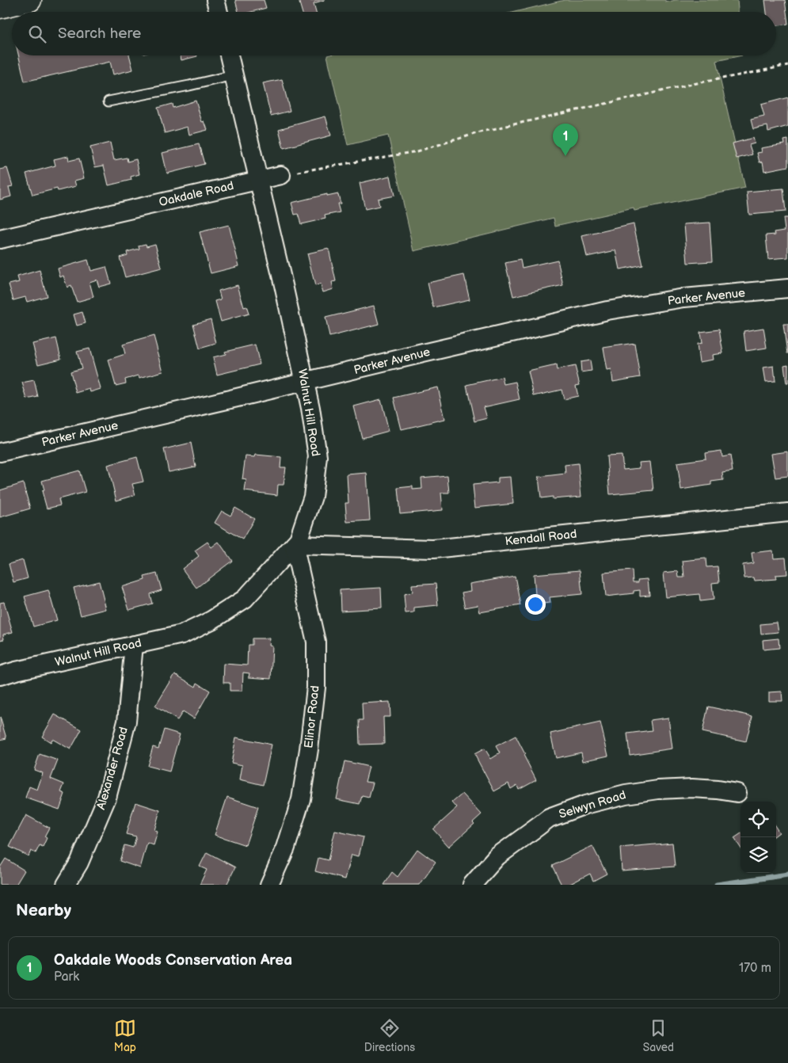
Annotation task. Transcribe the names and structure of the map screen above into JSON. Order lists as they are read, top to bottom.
{
  "streets": {
    "street": [
      "Oakdale Road",
      "Parker Avenue",
      "Walnut Hill Road",
      "Kendall Road",
      "Elinor Road",
      "Alexander Road",
      "Selwyn Road"
    ]
  },
  "crossings": [
    ["Oakdale Road", "Walnut Hill Road"],
    ["Parker Avenue", "Walnut Hill Road"],
    ["Walnut Hill Road", "Kendall Road"],
    ["Walnut Hill Road", "Elinor Road"],
    ["Walnut Hill Road", "Alexander Road"],
    ["Kendall Road", "Elinor Road"]
  ],
  "page": {
    "search": "Search here",
    "pins": "1",
    "heading": "Nearby",
    "list": [
      {
        "mark": "1",
        "name": "Oakdale Woods Conservation Area",
        "note": "Park",
        "value": "170 m"
      }
    ],
    "nav": ["Map", "Directions", "Saved"]
  }
}
